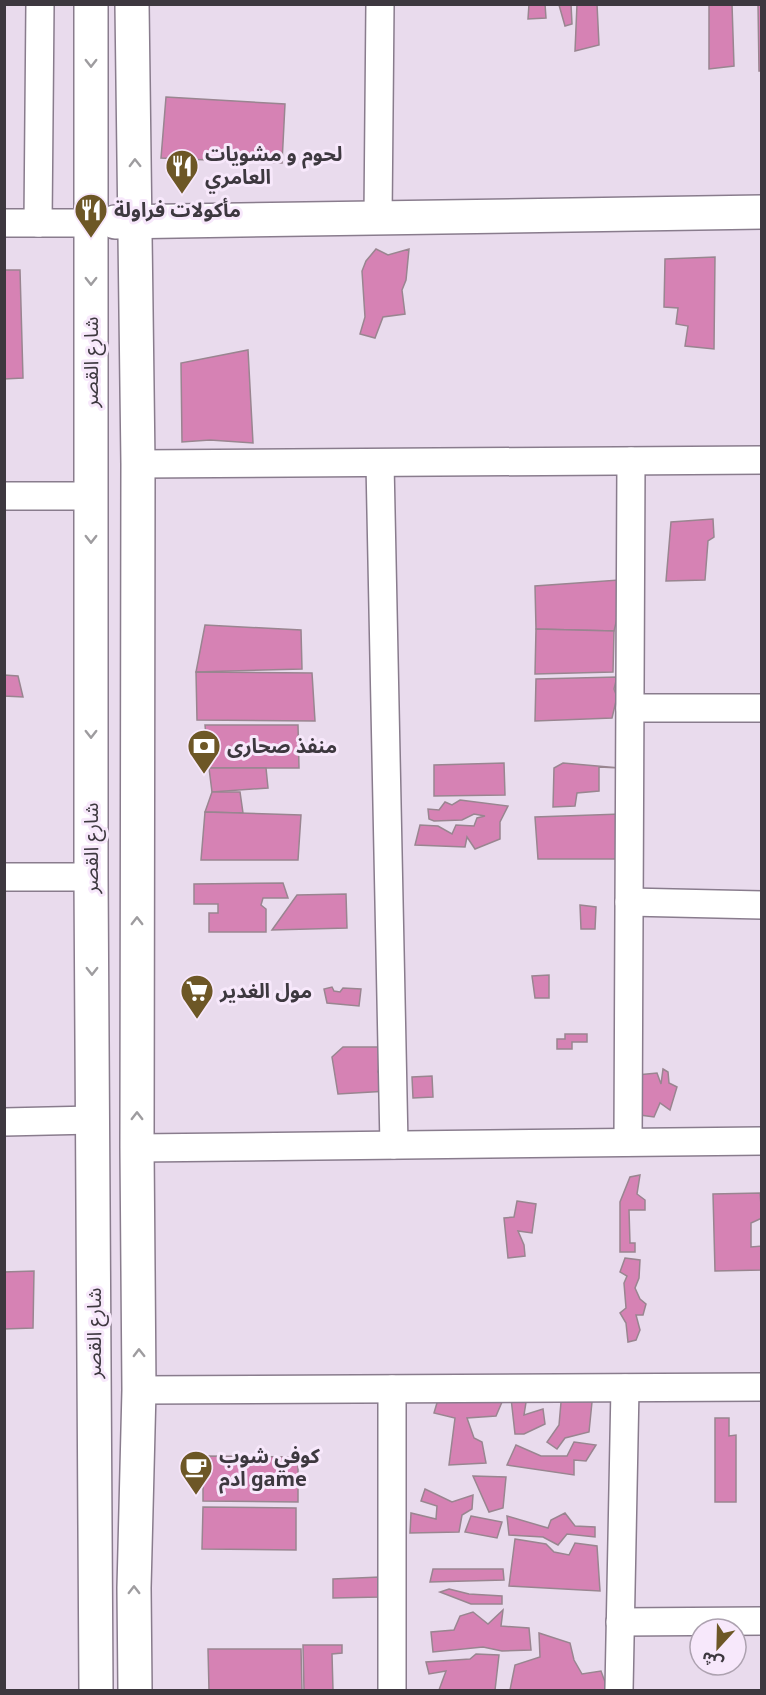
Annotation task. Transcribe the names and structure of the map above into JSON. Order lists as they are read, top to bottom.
{
  "streets": {
    "street": ["شارع القصر"]
  },
  "places": {
    "restaurant": ["لحوم و مشويات العامري", "مأكولات فراولة"],
    "bank": ["منفذ صحارى"],
    "supermarket": ["مول الغدير"],
    "cafe": ["كوفي شوب ادم game"]
  },
  "north": "bottom"
}
